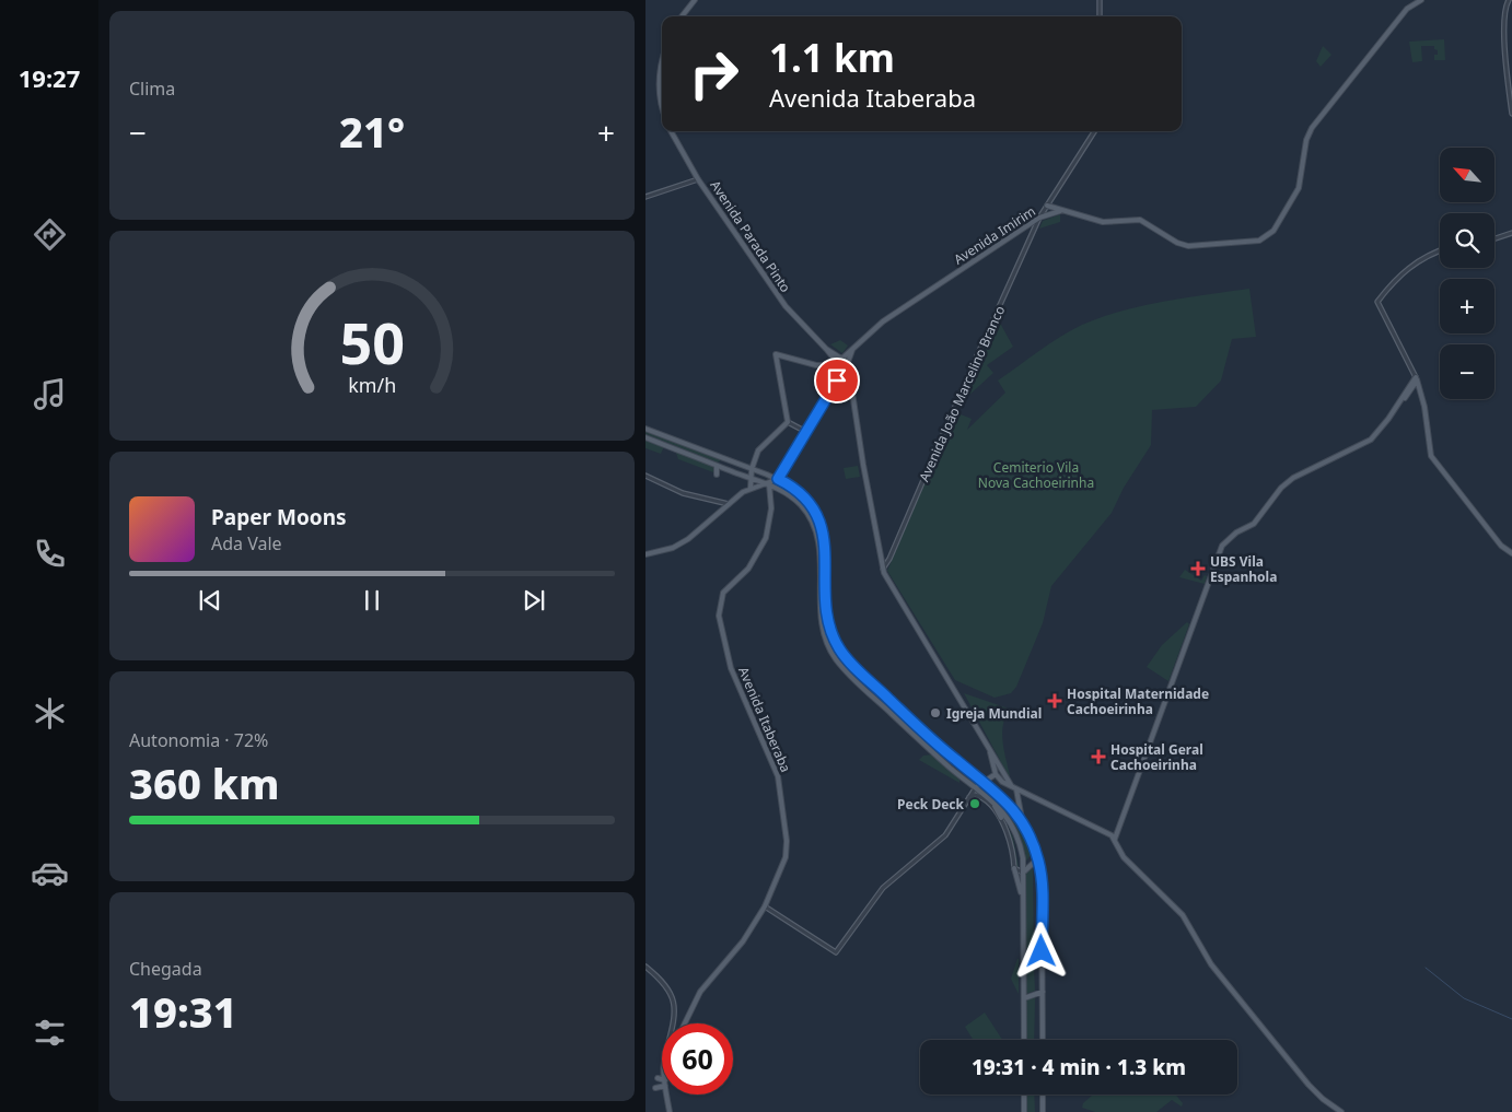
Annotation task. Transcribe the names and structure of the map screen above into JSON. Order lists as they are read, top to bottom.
{
  "streets": {
    "main road": ["Avenida Imirim", "Avenida Parada Pinto", "Avenida Itaberaba"],
    "street": ["Avenida João Marcelino Branco"]
  },
  "crossings": [
    ["Avenida Imirim", "Avenida Parada Pinto"],
    ["Avenida Imirim", "Avenida João Marcelino Branco"]
  ],
  "parks": ["Cemiterio Vila Nova Cachoeirinha"],
  "places": {
    "health": ["UBS Vila Espanhola", "Hospital Maternidade Cachoeirinha", "Hospital Geral Cachoeirinha"],
    "other": ["Igreja Mundial", "Peck Deck"]
  },
  "north": "top left",
  "page": {
    "tabs": "19:27",
    "tile": [
      "Clima",
      ["Autonomia · 72%", "360 km"],
      ["Chegada", "19:31"]
    ],
    "turn": ["1.1 km", "Avenida Itaberaba"],
    "heat": ["−", "21°", "+"],
    "map_buttons": ["+", "−"],
    "song": ["Paper Moons", "Ada Vale"],
    "limit": "60",
    "trip": "19:31 · 4 min · 1.3 km",
    "gauge": ["50", "km/h"]
  }
}
